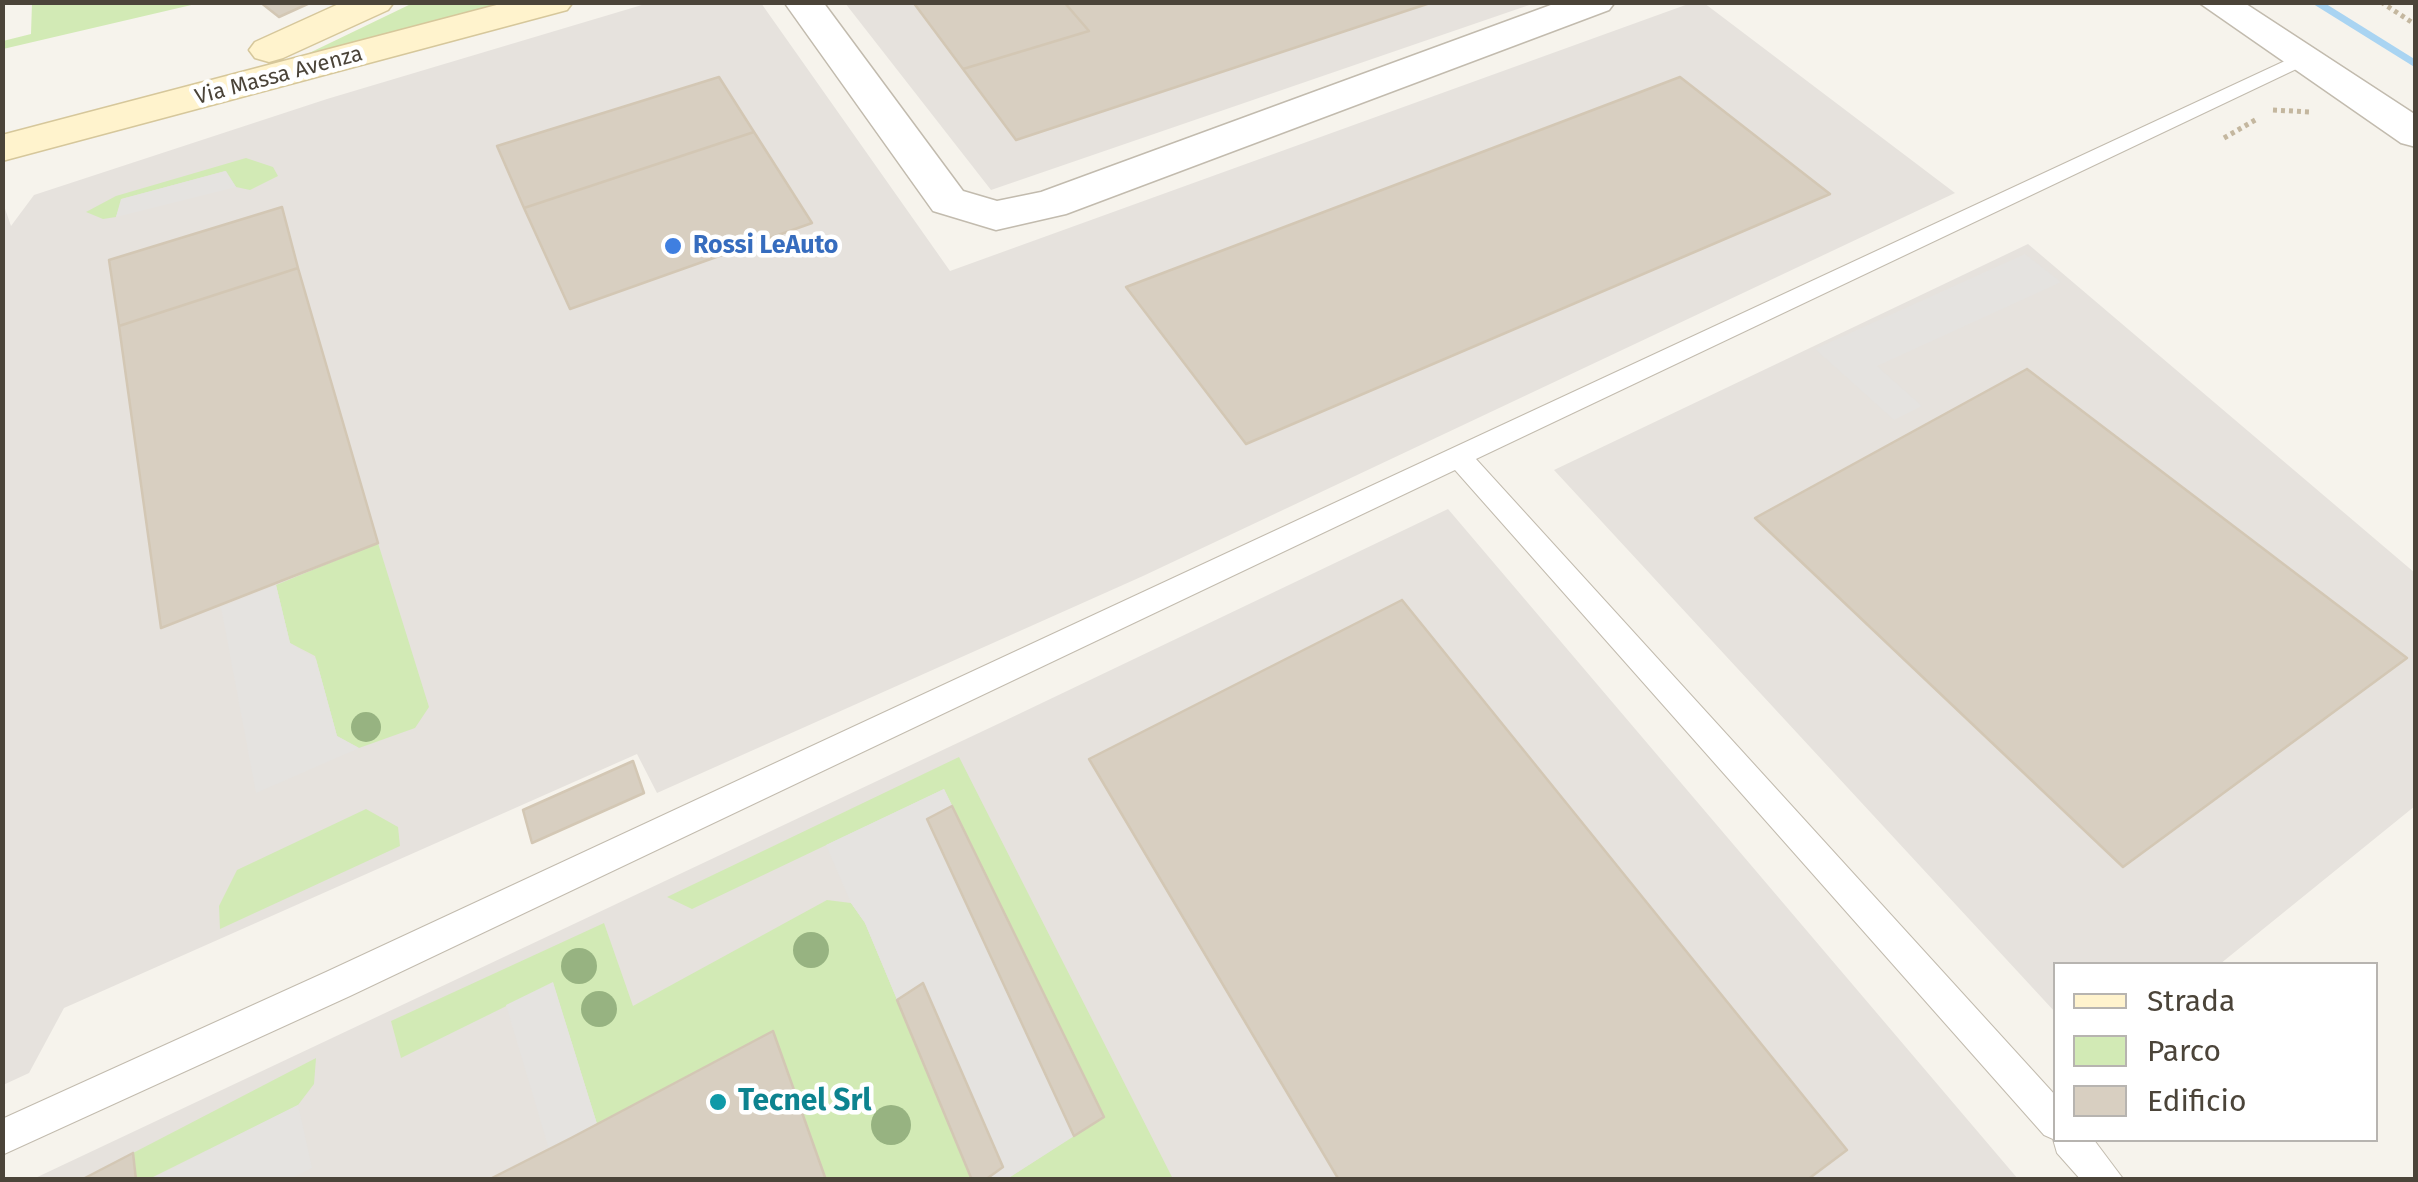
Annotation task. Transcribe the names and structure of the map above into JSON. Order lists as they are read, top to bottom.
{
  "streets": {
    "main road": ["Via Massa Avenza"]
  },
  "places": ["Rossi LeAuto", "Tecnel Srl"],
  "legend": ["Strada", "Parco", "Edificio"]
}
